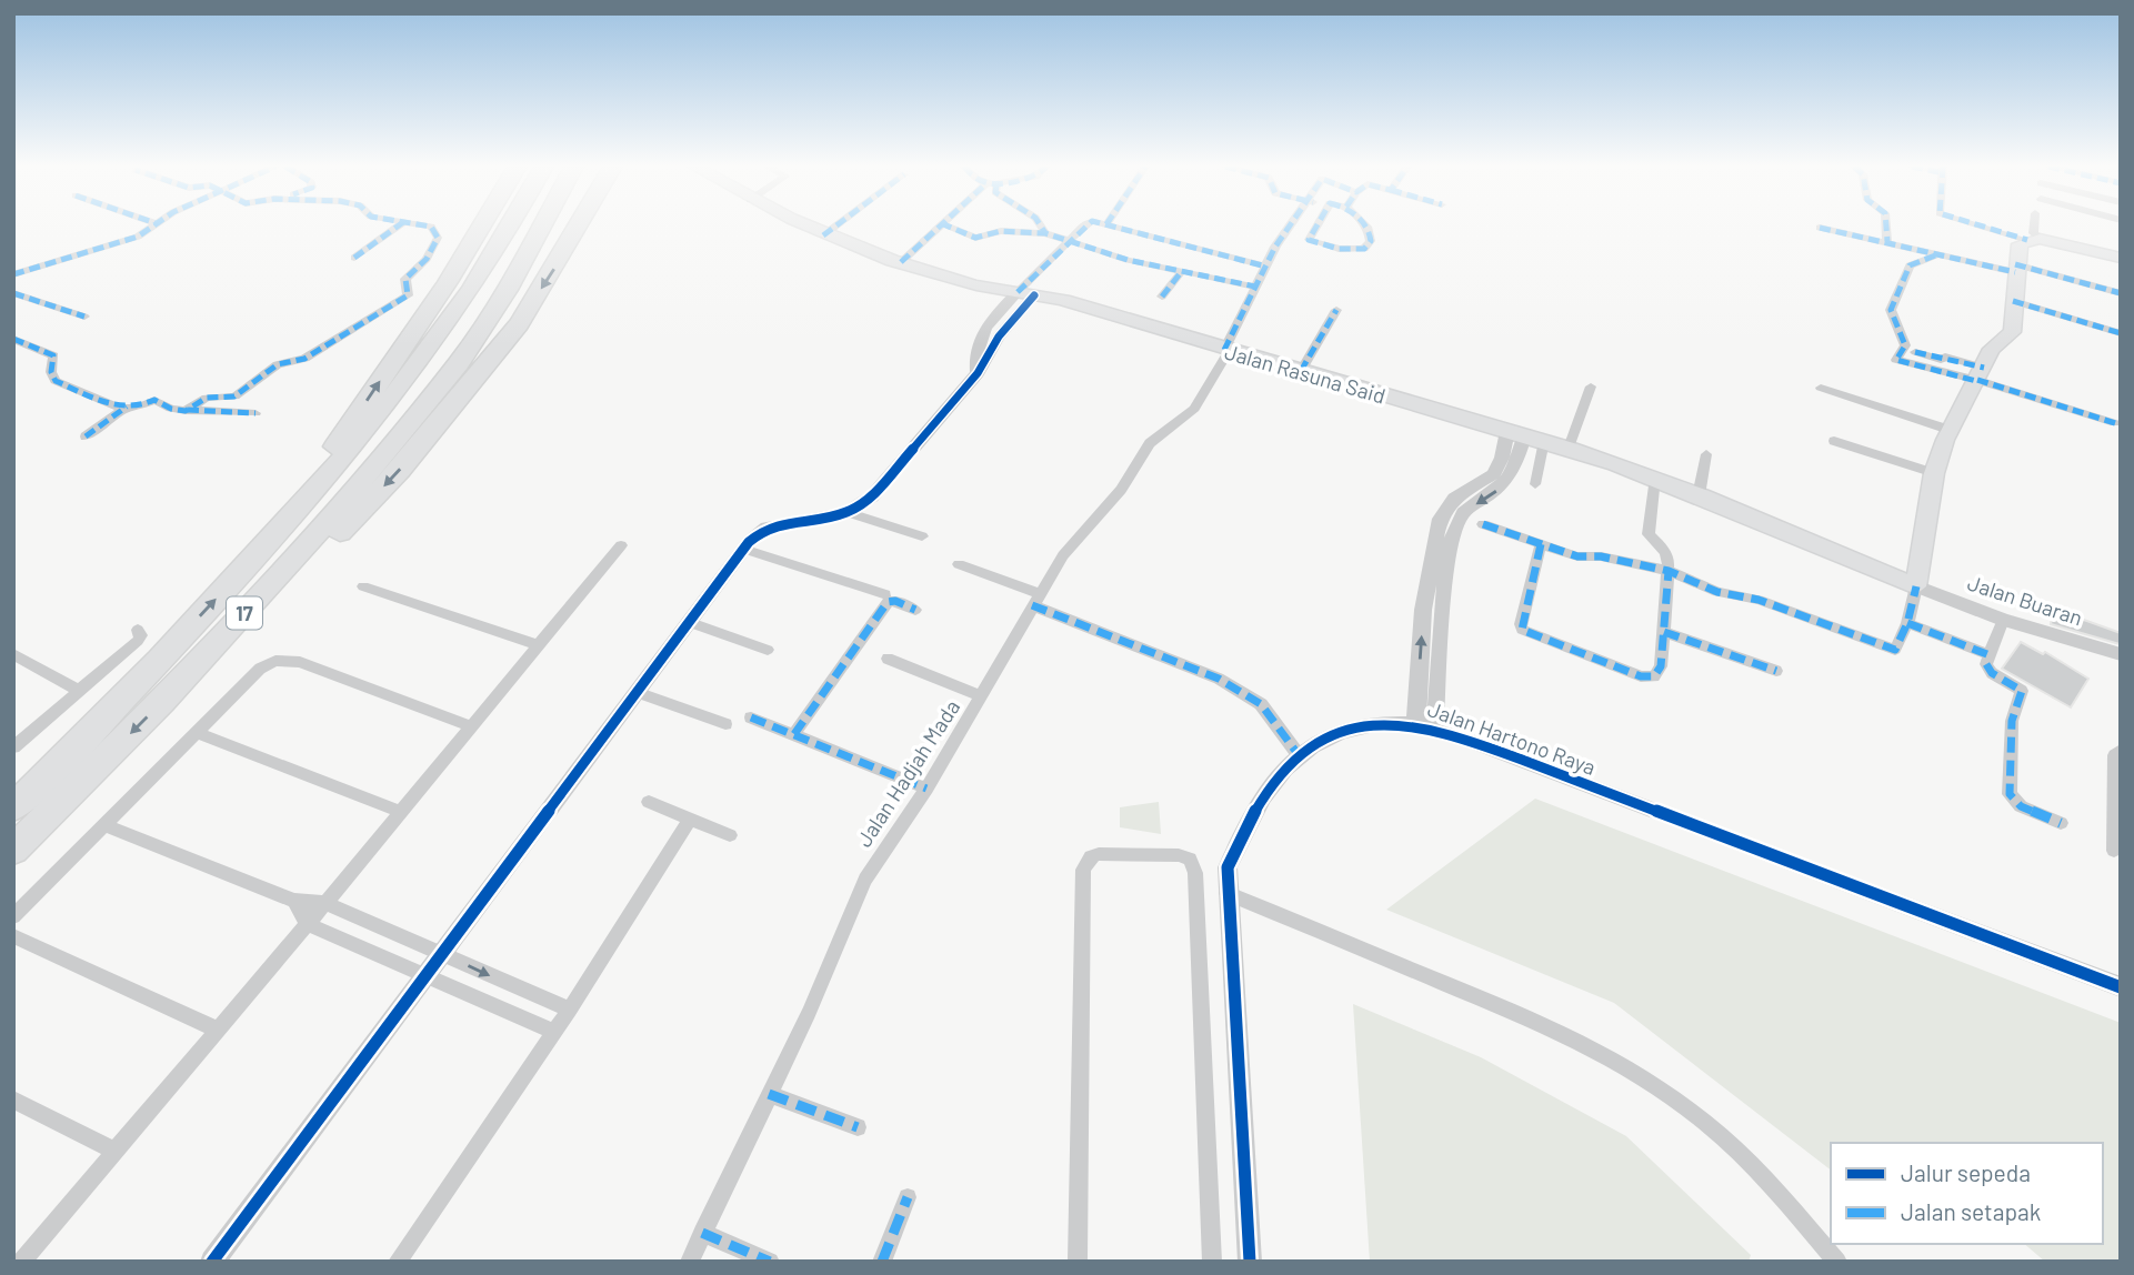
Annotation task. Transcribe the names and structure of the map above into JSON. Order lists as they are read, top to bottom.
{
  "streets": {
    "highway": ["17"],
    "main road": ["Jalan Rasuna Said"],
    "street": ["Jalan Buaran", "Jalan Hartono Raya", "Jalan Hadjah Mada"]
  },
  "crossings": [
    ["Jalan Rasuna Said", "Jalan Buaran"],
    ["Jalan Rasuna Said", "Jalan Hadjah Mada"]
  ],
  "legend": ["Jalur sepeda", "Jalan setapak"]
}
